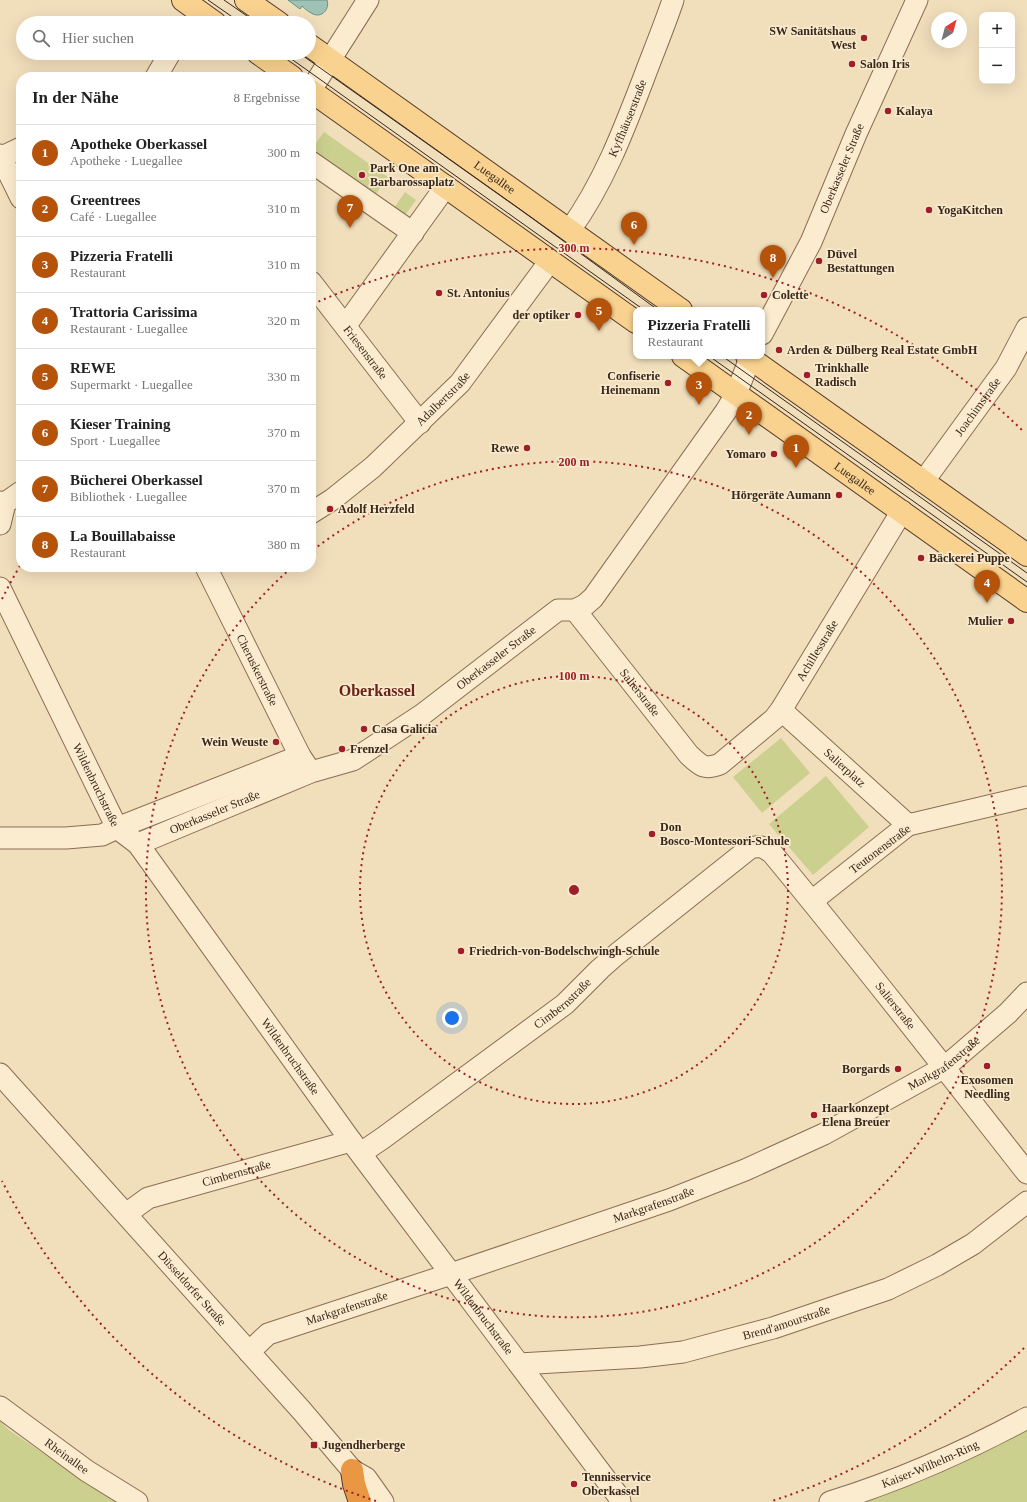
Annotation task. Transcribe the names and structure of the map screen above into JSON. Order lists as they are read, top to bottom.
{
  "streets": {
    "main road": ["Luegallee"],
    "street": [
      "Kyffhäuserstraße",
      "Oberkasseler Straße",
      "Friesenstraße",
      "Adalbertstraße",
      "Joachimstraße",
      "Achillesstraße",
      "Cheruskerstraße",
      "Salierstraße",
      "Salierplatz",
      "Wildenbruchstraße",
      "Teutonenstraße",
      "Cimbernstraße",
      "Markgrafenstraße",
      "Düsseldorfer Straße",
      "Brend'amourstraße",
      "Rheinallee",
      "Kaiser-Wilhelm-Ring"
    ]
  },
  "crossings": [
    ["Kyffhäuserstraße", "Luegallee"],
    ["Oberkasseler Straße", "Cheruskerstraße"],
    ["Oberkasseler Straße", "Salierstraße"],
    ["Oberkasseler Straße", "Wildenbruchstraße"],
    ["Luegallee", "Achillesstraße"],
    ["Friesenstraße", "Adalbertstraße"],
    ["Achillesstraße", "Salierstraße"],
    ["Achillesstraße", "Salierplatz"],
    ["Salierstraße", "Teutonenstraße"],
    ["Salierstraße", "Cimbernstraße"],
    ["Salierstraße", "Markgrafenstraße"],
    ["Salierplatz", "Teutonenstraße"],
    ["Wildenbruchstraße", "Cimbernstraße"],
    ["Wildenbruchstraße", "Markgrafenstraße"],
    ["Wildenbruchstraße", "Brend'amourstraße"],
    ["Cimbernstraße", "Düsseldorfer Straße"],
    ["Markgrafenstraße", "Düsseldorfer Straße"]
  ],
  "districts": ["Oberkassel"],
  "places": {
    "other": [
      "SW Sanitätshaus West",
      "Salon Iris",
      "Kalaya",
      "Park One am Barbarossaplatz",
      "YogaKitchen",
      "Düvel Bestattungen",
      "St. Antonius",
      "Colette",
      "der optiker",
      "Arden & Dülberg Real Estate GmbH",
      "Trinkhalle Radisch",
      "Confiserie Heinemann",
      "Rewe",
      "Yomaro",
      "Hörgeräte Aumann",
      "Adolf Herzfeld",
      "Bäckerei Puppe",
      "Mulier",
      "Casa Galicia",
      "Wein Weuste",
      "Frenzel",
      "Don Bosco-Montessori-Schule",
      "Friedrich-von-Bodelschwingh-Schule",
      "Exosomen Needling",
      "Borgards",
      "Haarkonzept Elena Breuer",
      "Tennisservice Oberkassel"
    ],
    "transit": ["Jugendherberge"]
  },
  "north": "top right",
  "page": {
    "map_buttons": ["+", "−"],
    "search": "Hier suchen",
    "heading": ["In der Nähe", "8 Ergebnisse"],
    "list": [
      {
        "mark": "1",
        "name": "Apotheke Oberkassel",
        "note": "Apotheke · Luegallee",
        "value": "300 m"
      },
      {
        "mark": "2",
        "name": "Greentrees",
        "note": "Café · Luegallee",
        "value": "310 m"
      },
      {
        "mark": "3",
        "name": "Pizzeria Fratelli",
        "note": "Restaurant",
        "value": "310 m"
      },
      {
        "mark": "4",
        "name": "Trattoria Carissima",
        "note": "Restaurant · Luegallee",
        "value": "320 m"
      },
      {
        "mark": "5",
        "name": "REWE",
        "note": "Supermarkt · Luegallee",
        "value": "330 m"
      },
      {
        "mark": "6",
        "name": "Kieser Training",
        "note": "Sport · Luegallee",
        "value": "370 m"
      },
      {
        "mark": "7",
        "name": "Bücherei Oberkassel",
        "note": "Bibliothek · Luegallee",
        "value": "370 m"
      },
      {
        "mark": "8",
        "name": "La Bouillabaisse",
        "note": "Restaurant",
        "value": "380 m"
      }
    ],
    "pins": [
      "7",
      "6",
      "8",
      "5",
      "3",
      "2",
      "1",
      "4"
    ],
    "popup": ["Pizzeria Fratelli", "Restaurant"]
  },
  "rings": ["300 m", "200 m", "100 m"]
}
